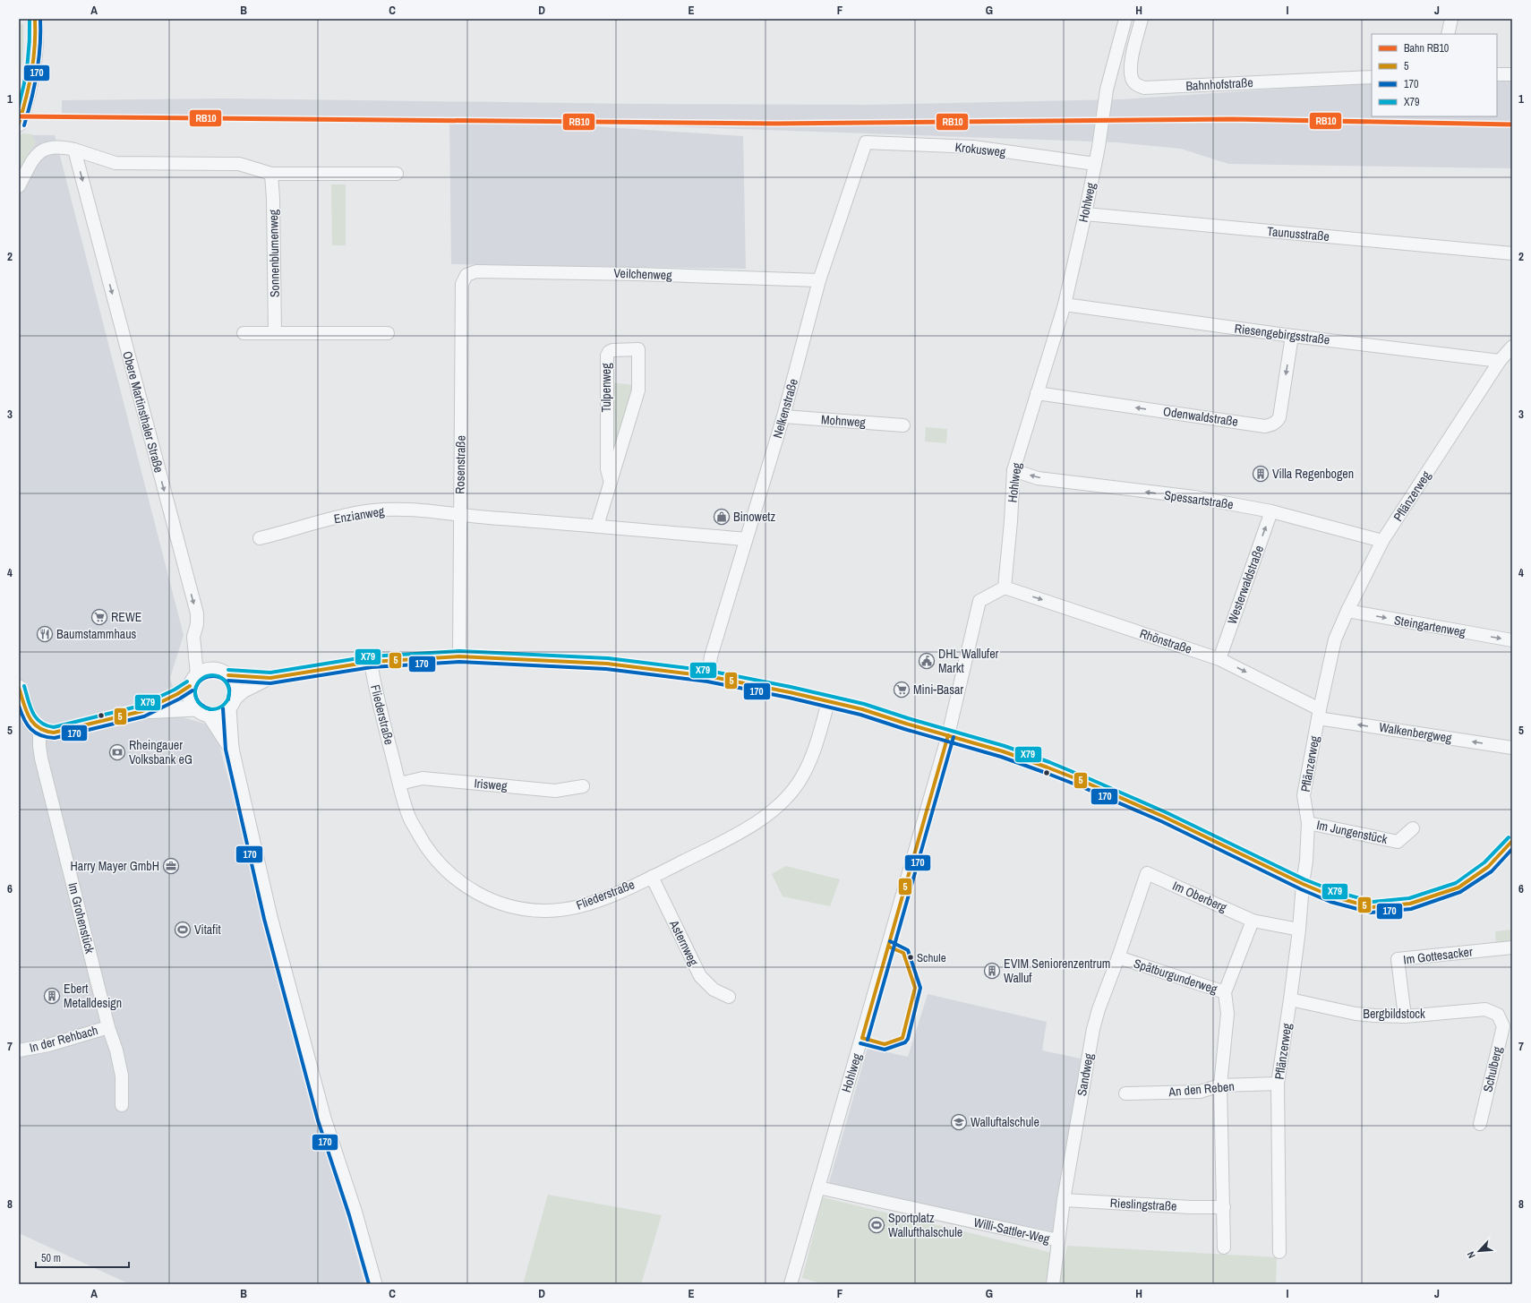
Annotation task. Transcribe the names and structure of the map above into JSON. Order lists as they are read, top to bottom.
{
  "streets": {
    "street": [
      "Bahnhofstraße",
      "Krokusweg",
      "Hohlweg",
      "Taunusstraße",
      "Sonnenblumenweg",
      "Veilchenweg",
      "Riesengebirgsstraße",
      "Tulpenweg",
      "Nelkenstraße",
      "Obere Martinsthaler Straße",
      "Odenwaldstraße",
      "Mohnweg",
      "Rosenstraße",
      "Pflänzerweg",
      "Spessartstraße",
      "Enzianweg",
      "Westerwaldstraße",
      "Steingartenweg",
      "Rhönstraße",
      "Fliederstraße",
      "Walkenbergweg",
      "Irisweg",
      "Im Jungenstück",
      "Im Oberberg",
      "Im Grohenstück",
      "Asternweg",
      "Im Gottesacker",
      "Spätburgunderweg",
      "Bergbildstock",
      "In der Rehbach",
      "Schulberg",
      "Sandweg",
      "An den Reben",
      "Rieslingstraße",
      "Willi-Sattler-Weg"
    ]
  },
  "crossings": [
    ["Krokusweg", "Hohlweg"],
    ["Krokusweg", "Nelkenstraße"],
    ["Hohlweg", "Taunusstraße"],
    ["Hohlweg", "Riesengebirgsstraße"],
    ["Hohlweg", "Odenwaldstraße"],
    ["Hohlweg", "Spessartstraße"],
    ["Hohlweg", "Rhönstraße"],
    ["Hohlweg", "Willi-Sattler-Weg"],
    ["Veilchenweg", "Nelkenstraße"],
    ["Veilchenweg", "Rosenstraße"],
    ["Riesengebirgsstraße", "Odenwaldstraße"],
    ["Riesengebirgsstraße", "Pflänzerweg"],
    ["Nelkenstraße", "Mohnweg"],
    ["Rosenstraße", "Enzianweg"],
    ["Pflänzerweg", "Spessartstraße"],
    ["Pflänzerweg", "Steingartenweg"],
    ["Pflänzerweg", "Rhönstraße"],
    ["Pflänzerweg", "Walkenbergweg"],
    ["Pflänzerweg", "Im Jungenstück"],
    ["Pflänzerweg", "Im Oberberg"],
    ["Pflänzerweg", "Bergbildstock"],
    ["Pflänzerweg", "An den Reben"],
    ["Spessartstraße", "Westerwaldstraße"],
    ["Westerwaldstraße", "Rhönstraße"],
    ["Rhönstraße", "Walkenbergweg"],
    ["Fliederstraße", "Irisweg"],
    ["Fliederstraße", "Asternweg"],
    ["Im Oberberg", "Sandweg"],
    ["Im Grohenstück", "In der Rehbach"],
    ["Im Gottesacker", "Bergbildstock"],
    ["Spätburgunderweg", "Sandweg"],
    ["Spätburgunderweg", "An den Reben"],
    ["Bergbildstock", "Schulberg"],
    ["Sandweg", "Rieslingstraße"],
    ["Sandweg", "Willi-Sattler-Weg"]
  ],
  "one_way": [
    "Obere Martinsthaler Straße",
    "Spessartstraße",
    "Westerwaldstraße",
    "Steingartenweg",
    "Rhönstraße",
    "Walkenbergweg"
  ],
  "places": {
    "building": ["Villa Regenbogen", "EVIM Seniorenzentrum Walluf", "Ebert Metalldesign"],
    "shop": ["Binowetz"],
    "supermarket": ["REWE", "Mini-Basar"],
    "restaurant": ["Baumstammhaus"],
    "public building": ["DHL Wallufer Markt"],
    "bank": ["Rheingauer Volksbank eG"],
    "office": ["Harry Mayer GmbH"],
    "sports": ["Vitafit", "Sportplatz Wallufthalschule"],
    "other": ["Schule"],
    "school or university": ["Walluftalschule"]
  },
  "lines": [
    "transit line 5",
    "transit line 170",
    "transit line X79",
    "rail line RB10"
  ],
  "legend": [
    "Bahn RB10",
    "5",
    "170",
    "X79"
  ],
  "scale_bar": "50 m",
  "north": "bottom left",
  "grid": {
    "columns": [
      "A",
      "B",
      "C",
      "D",
      "E",
      "F",
      "G",
      "H",
      "I",
      "J"
    ],
    "rows": [
      "1",
      "2",
      "3",
      "4",
      "5",
      "6",
      "7",
      "8"
    ]
  }
}
